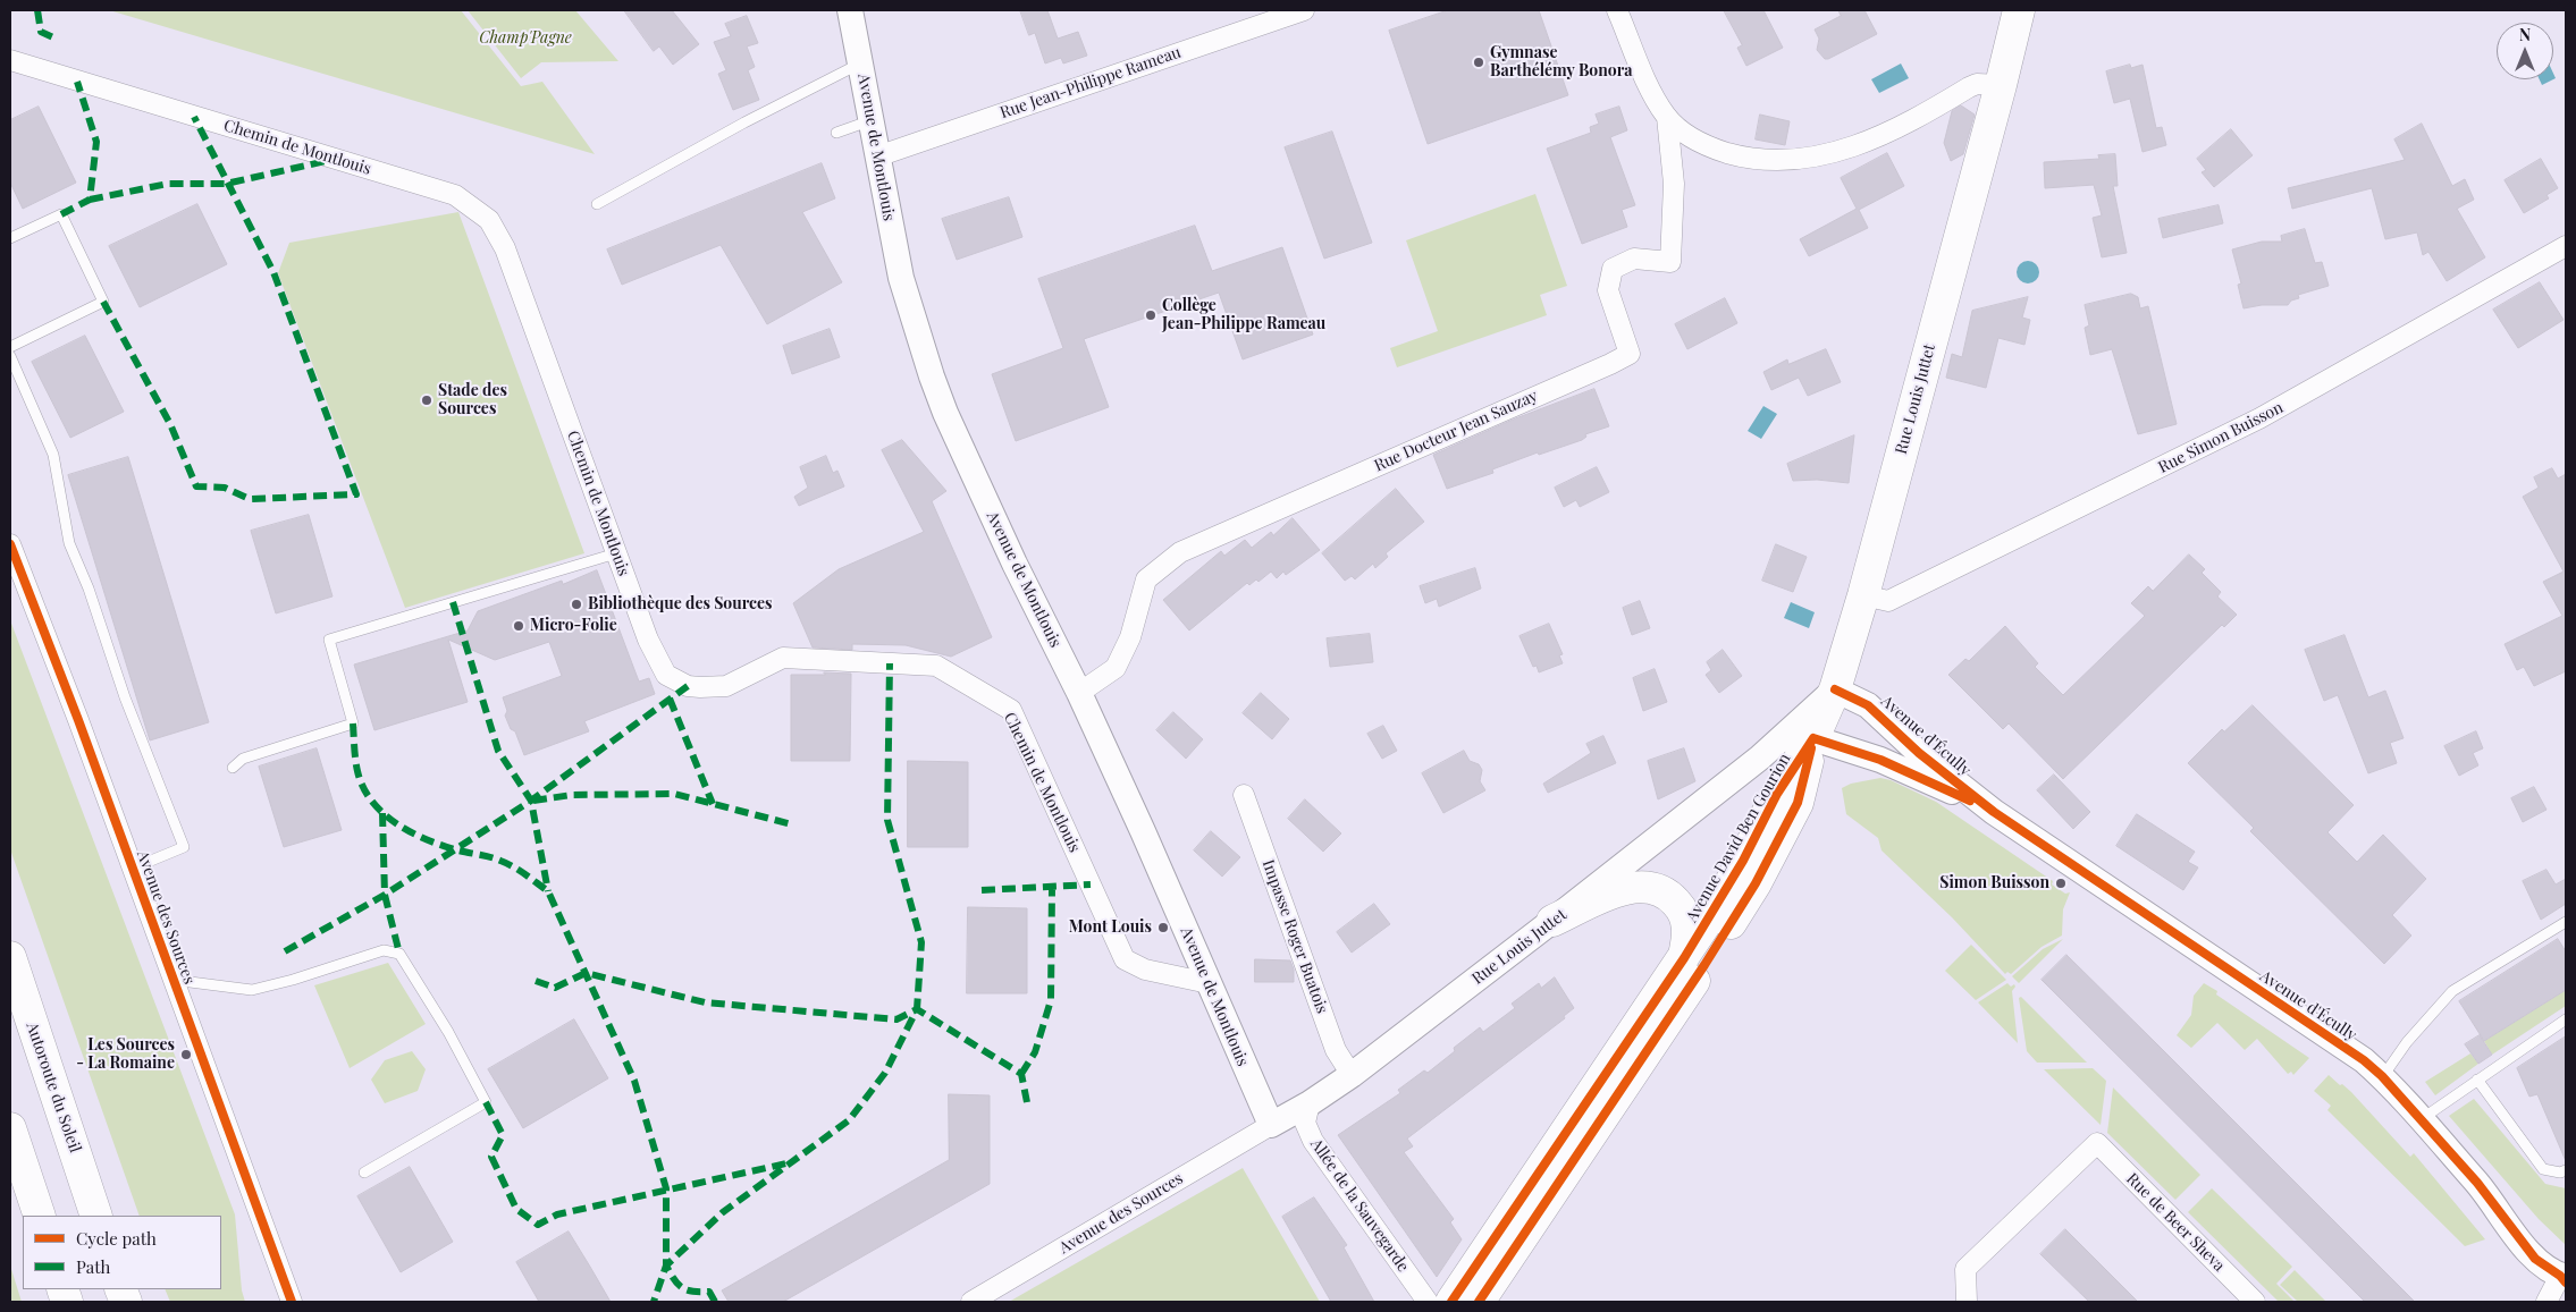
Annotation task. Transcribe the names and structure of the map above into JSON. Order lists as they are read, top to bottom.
{
  "streets": {
    "main road": ["Rue Louis Juttet", "Avenue David Ben Gourion", "Autoroute du Soleil"],
    "street": [
      "Rue Jean-Philippe Rameau",
      "Chemin de Montlouis",
      "Avenue de Montlouis",
      "Rue Docteur Jean Sauzay",
      "Rue Simon Buisson",
      "Avenue d'Écully",
      "Avenue des Sources",
      "Impasse Roger Buatois",
      "Allée de la Sauvegarde",
      "Rue de Beer Sheva"
    ]
  },
  "crossings": [
    ["Rue Jean-Philippe Rameau", "Avenue de Montlouis"],
    ["Chemin de Montlouis", "Avenue de Montlouis"],
    ["Avenue de Montlouis", "Rue Louis Juttet"],
    ["Avenue de Montlouis", "Rue Docteur Jean Sauzay"],
    ["Avenue de Montlouis", "Avenue des Sources"],
    ["Rue Louis Juttet", "Rue Simon Buisson"],
    ["Rue Louis Juttet", "Avenue d'Écully"],
    ["Rue Louis Juttet", "Avenue David Ben Gourion"],
    ["Rue Louis Juttet", "Avenue des Sources"],
    ["Rue Louis Juttet", "Impasse Roger Buatois"],
    ["Rue Louis Juttet", "Allée de la Sauvegarde"],
    ["Avenue d'Écully", "Avenue David Ben Gourion"]
  ],
  "parks": ["Champ'Pagne"],
  "places": [
    "Gymnase Barthélémy Bonora",
    "Collège Jean-Philippe Rameau",
    "Stade des Sources",
    "Bibliothèque des Sources",
    "Micro-Folie",
    "Simon Buisson",
    "Mont Louis",
    "Les Sources - La Romaine"
  ],
  "legend": ["Cycle path", "Path"],
  "north": "top"
}
